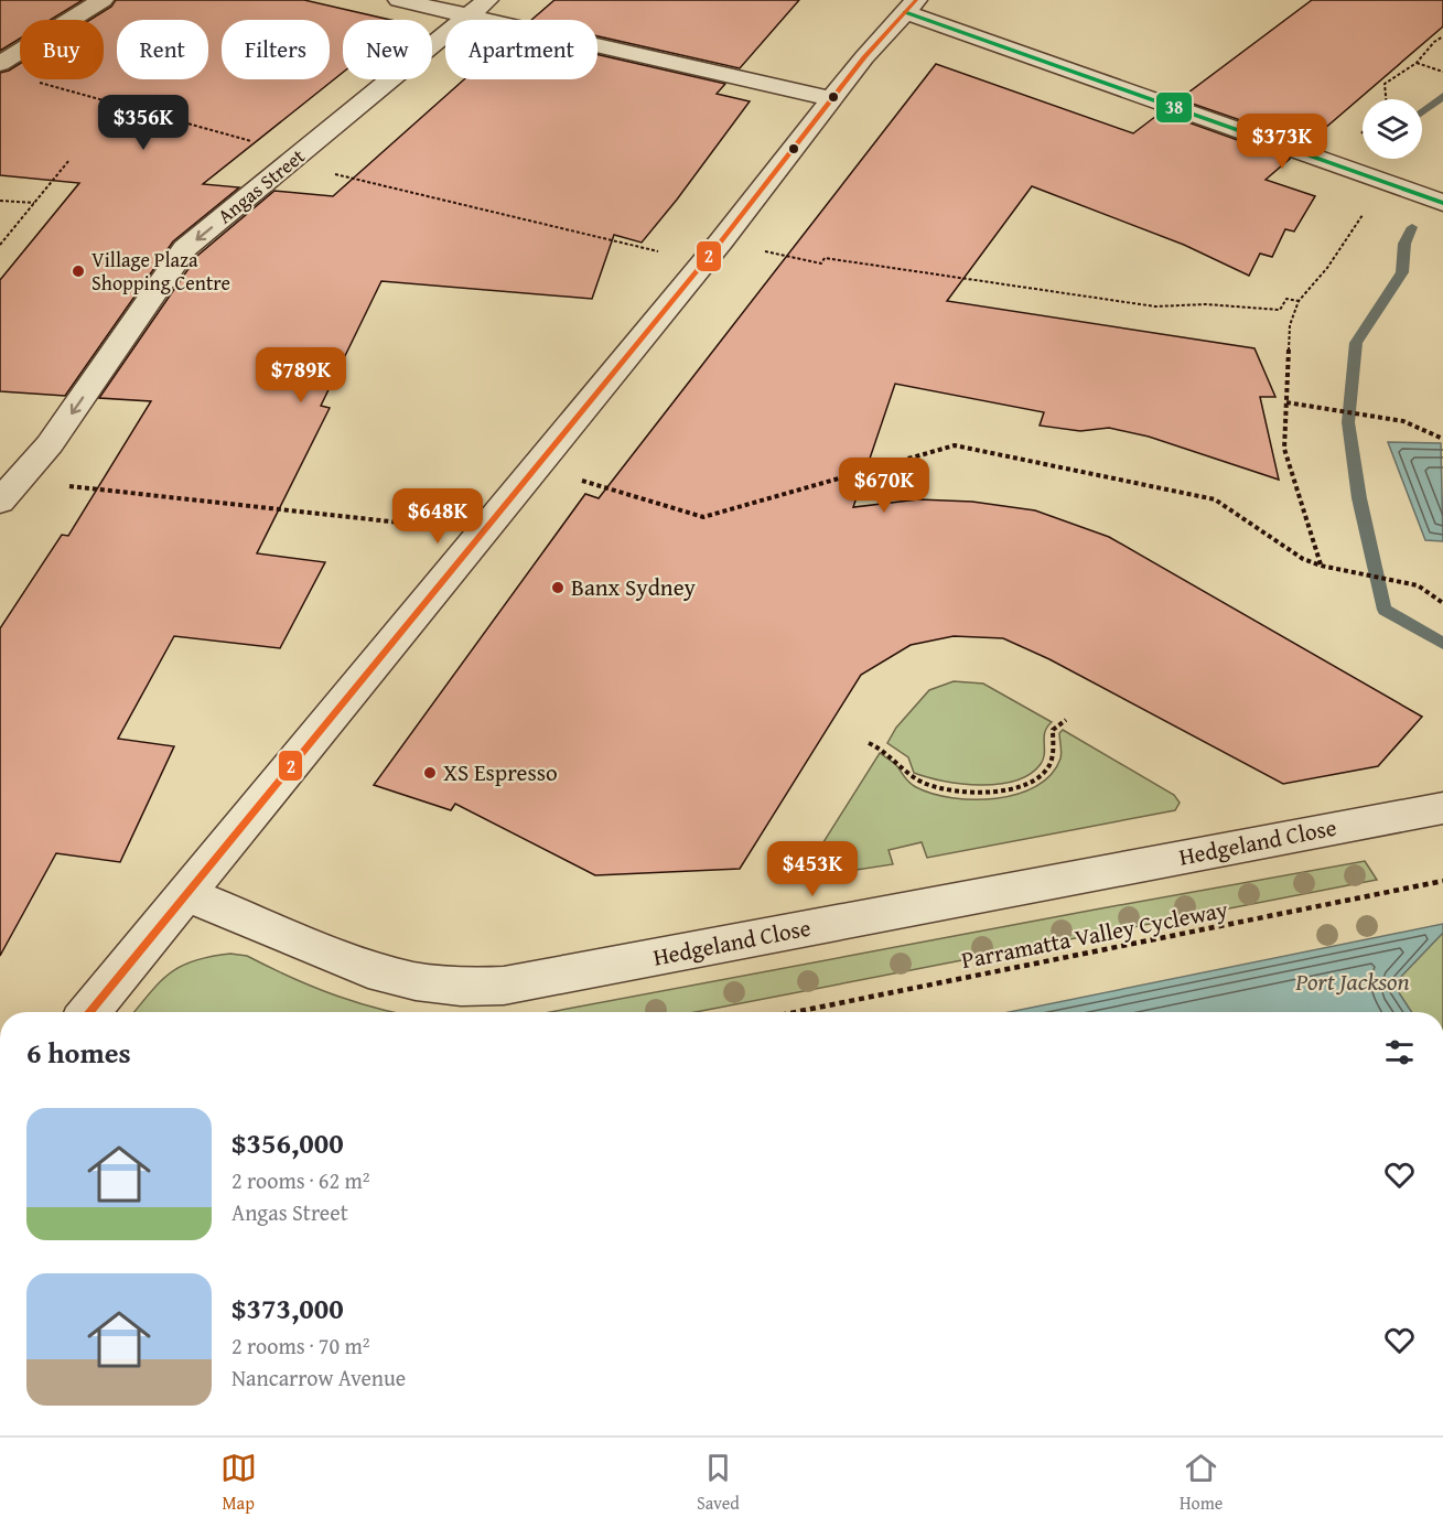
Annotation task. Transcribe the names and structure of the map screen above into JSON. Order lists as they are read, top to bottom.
{
  "streets": {
    "street": ["Angas Street", "Hedgeland Close"],
    "path": ["Parramatta Valley Cycleway"]
  },
  "one_way": ["Angas Street"],
  "water": ["Port Jackson"],
  "places": ["Village Plaza Shopping Centre", "Banx Sydney", "XS Espresso"],
  "lines": ["transit line 2", "transit line 38"],
  "page": {
    "chip": [
      "Buy",
      "Rent",
      "Filters",
      "New",
      "Apartment"
    ],
    "price": [
      "$356K",
      "$373K",
      "$789K",
      "$670K",
      "$648K",
      "$453K"
    ],
    "heading": "6 homes",
    "list": [
      {
        "name": "$356,000",
        "note": "2 rooms · 62 m² · Angas Street"
      },
      {
        "name": "$373,000",
        "note": "2 rooms · 70 m² · Nancarrow Avenue"
      }
    ],
    "tabs": ["Map", "Saved", "Home"]
  }
}
